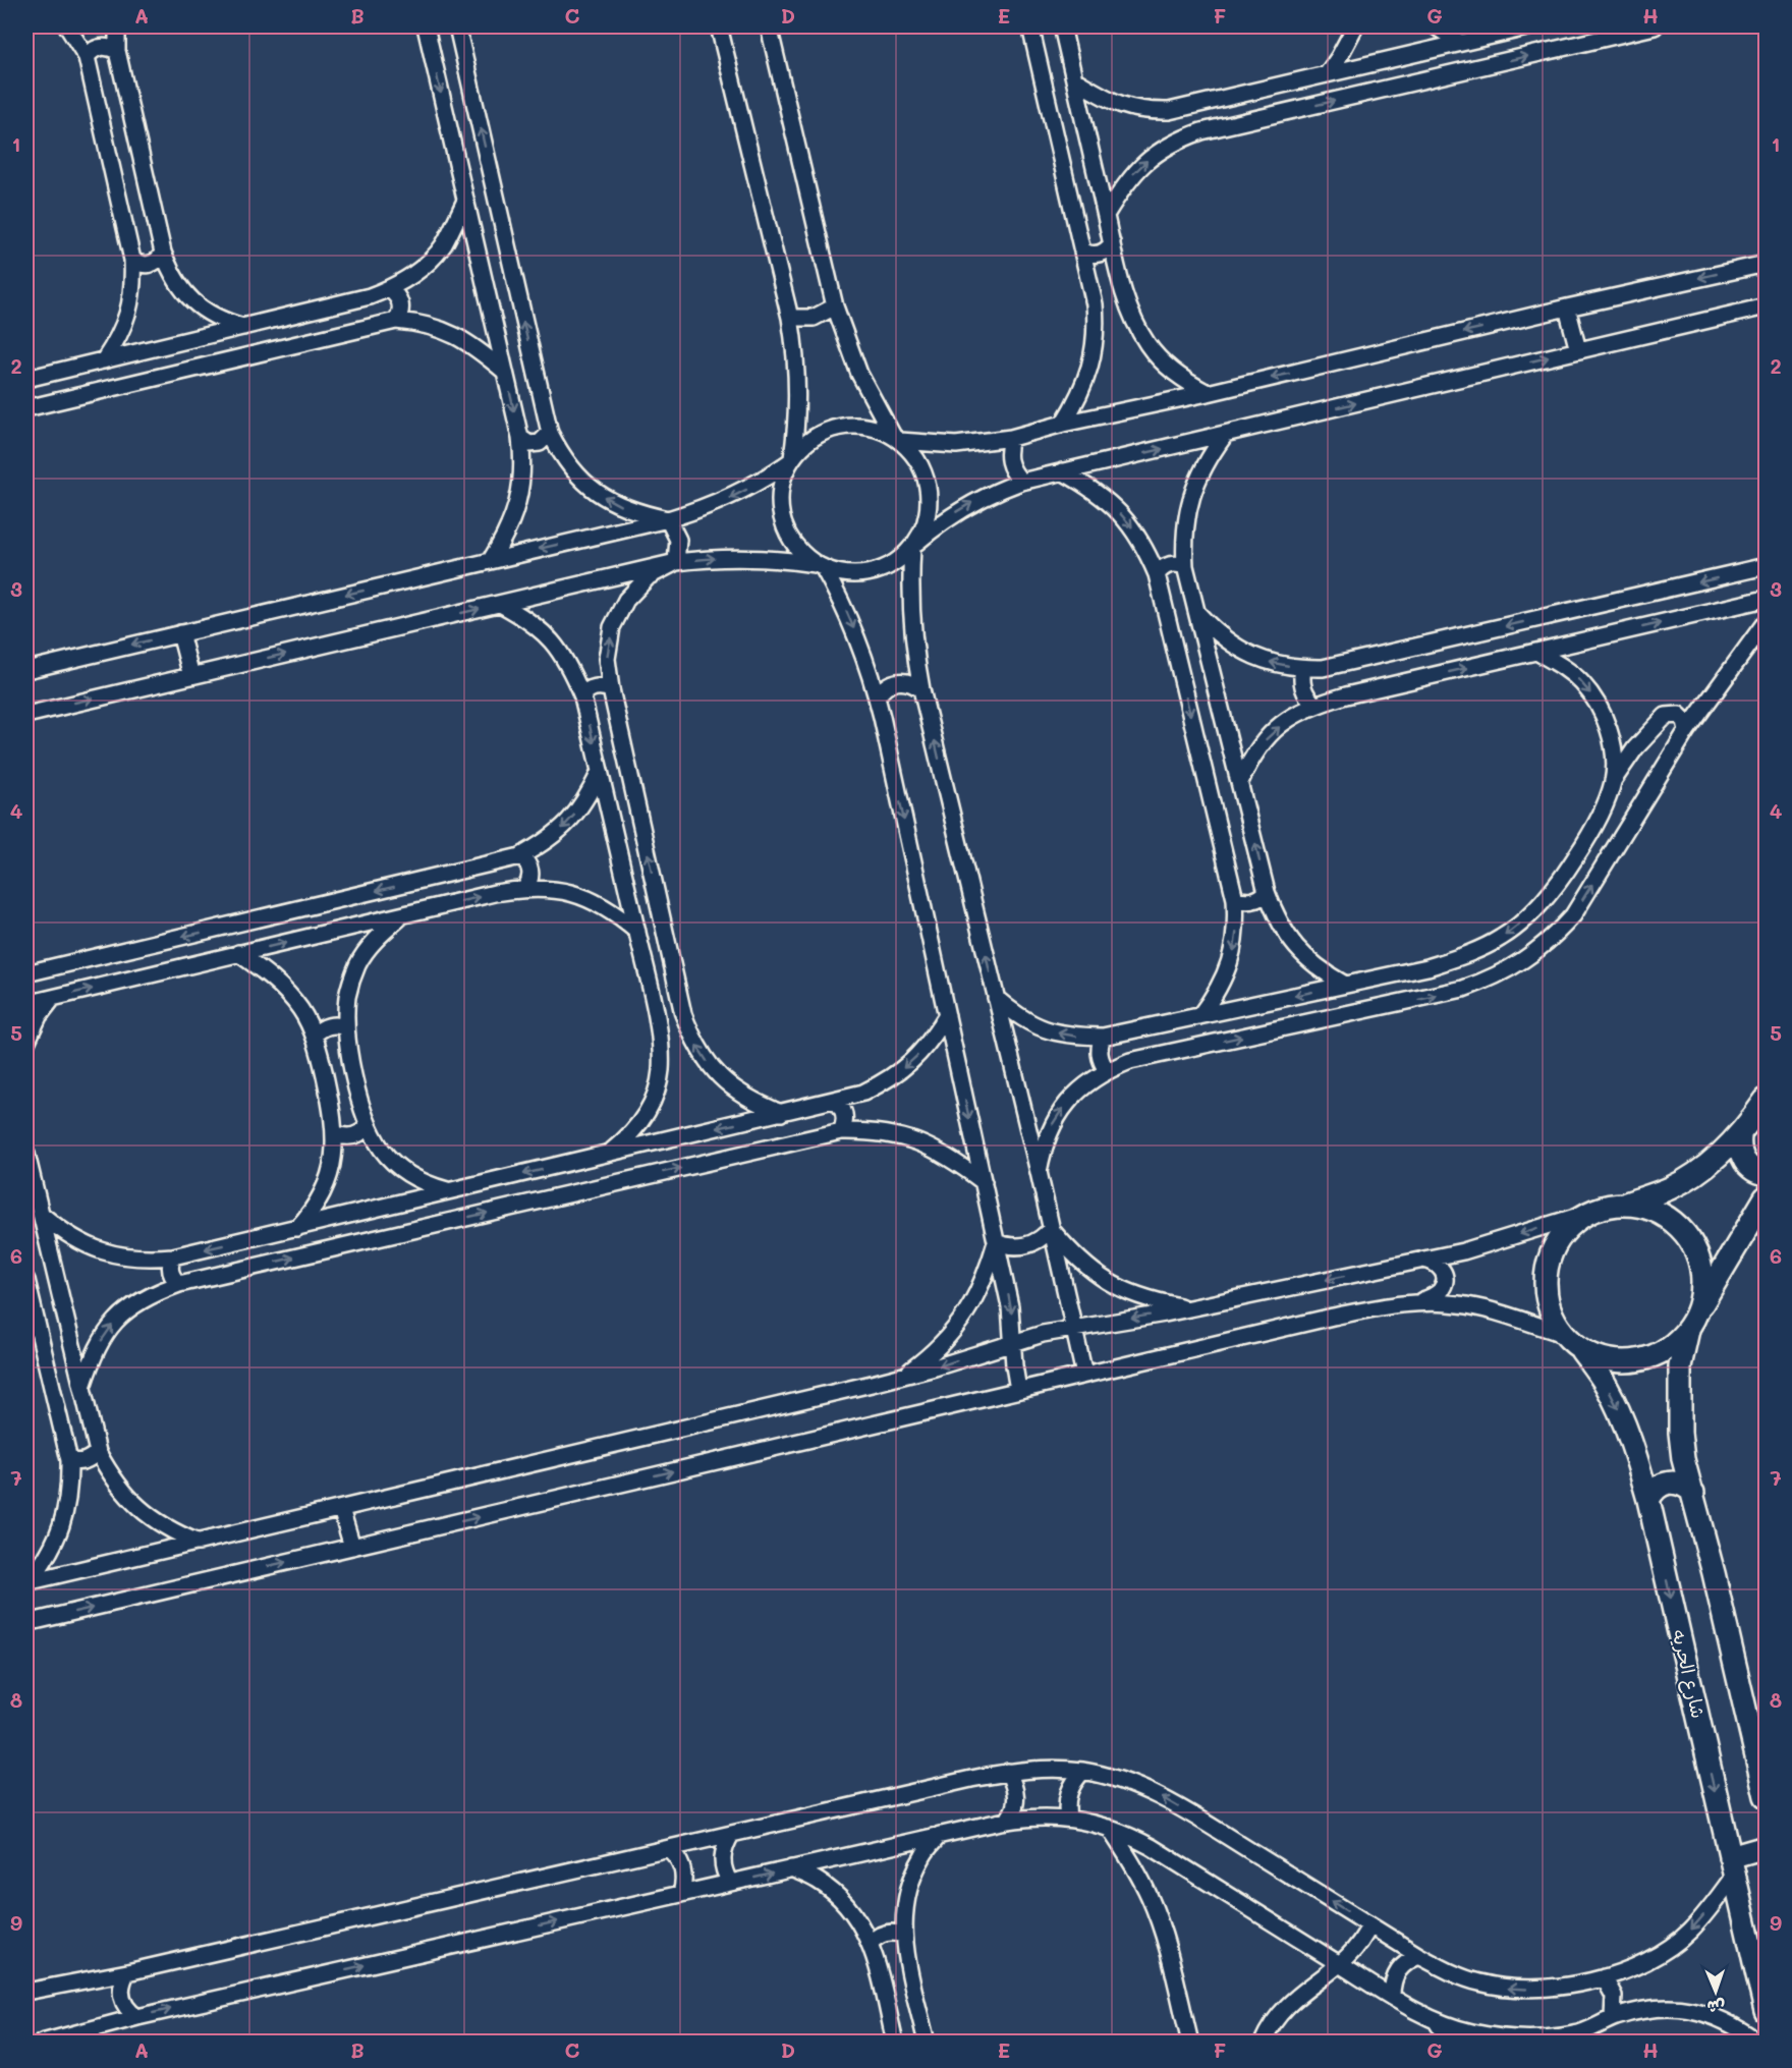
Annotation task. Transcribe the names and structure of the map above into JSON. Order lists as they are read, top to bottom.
{
  "streets": {
    "street": ["شارع الحريه"]
  },
  "north": "bottom",
  "grid": {
    "columns": [
      "A",
      "B",
      "C",
      "D",
      "E",
      "F",
      "G",
      "H"
    ],
    "rows": [
      "1",
      "2",
      "3",
      "4",
      "5",
      "6",
      "7",
      "8",
      "9"
    ]
  }
}
